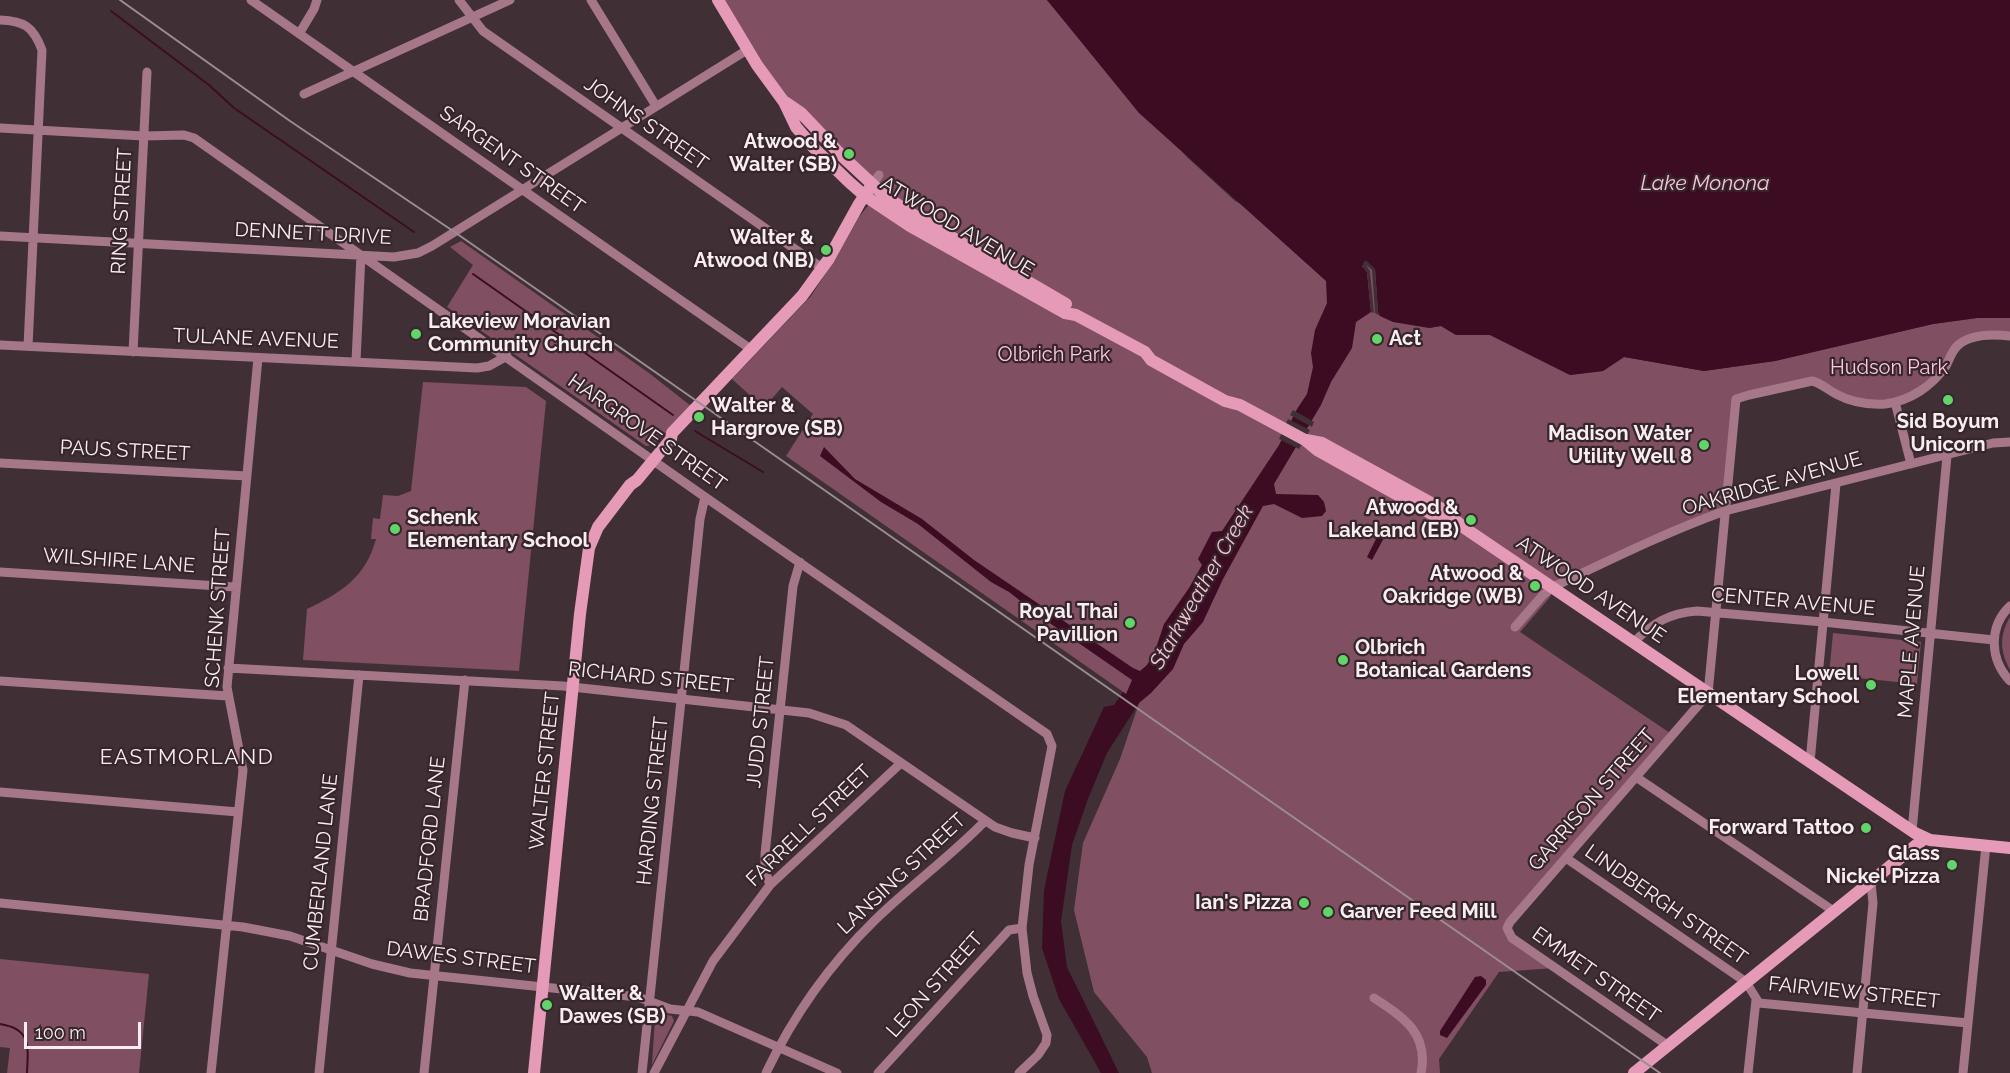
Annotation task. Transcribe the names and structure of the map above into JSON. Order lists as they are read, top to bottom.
{
  "streets": {
    "street": [
      "JOHNS STREET",
      "SARGENT STREET",
      "RING STREET",
      "ATWOOD AVENUE",
      "DENNETT DRIVE",
      "TULANE AVENUE",
      "HARGROVE STREET",
      "PAUS STREET",
      "OAKRIDGE AVENUE",
      "WILSHIRE LANE",
      "CENTER AVENUE",
      "SCHENK STREET",
      "MAPLE AVENUE",
      "RICHARD STREET",
      "JUDD STREET",
      "WALTER STREET",
      "GARRISON STREET",
      "HARDING STREET",
      "FARRELL STREET",
      "BRADFORD LANE",
      "CUMBERLAND LANE",
      "LANSING STREET",
      "LINDBERGH STREET",
      "DAWES STREET",
      "EMMET STREET",
      "LEON STREET",
      "FAIRVIEW STREET"
    ]
  },
  "crossings": [
    ["JOHNS STREET", "DENNETT DRIVE"],
    ["JOHNS STREET", "WALTER STREET"],
    ["SARGENT STREET", "DENNETT DRIVE"],
    ["SARGENT STREET", "WALTER STREET"],
    ["RING STREET", "DENNETT DRIVE"],
    ["RING STREET", "TULANE AVENUE"],
    ["RING STREET", "HARGROVE STREET"],
    ["ATWOOD AVENUE", "DENNETT DRIVE"],
    ["ATWOOD AVENUE", "OAKRIDGE AVENUE"],
    ["ATWOOD AVENUE", "CENTER AVENUE"],
    ["ATWOOD AVENUE", "MAPLE AVENUE"],
    ["ATWOOD AVENUE", "WALTER STREET"],
    ["ATWOOD AVENUE", "GARRISON STREET"],
    ["DENNETT DRIVE", "HARGROVE STREET"],
    ["TULANE AVENUE", "HARGROVE STREET"],
    ["TULANE AVENUE", "SCHENK STREET"],
    ["HARGROVE STREET", "RICHARD STREET"],
    ["HARGROVE STREET", "JUDD STREET"],
    ["HARGROVE STREET", "WALTER STREET"],
    ["HARGROVE STREET", "HARDING STREET"],
    ["PAUS STREET", "SCHENK STREET"],
    ["OAKRIDGE AVENUE", "MAPLE AVENUE"],
    ["WILSHIRE LANE", "SCHENK STREET"],
    ["CENTER AVENUE", "MAPLE AVENUE"],
    ["SCHENK STREET", "RICHARD STREET"],
    ["SCHENK STREET", "DAWES STREET"],
    ["RICHARD STREET", "JUDD STREET"],
    ["RICHARD STREET", "WALTER STREET"],
    ["RICHARD STREET", "HARDING STREET"],
    ["RICHARD STREET", "FARRELL STREET"],
    ["RICHARD STREET", "BRADFORD LANE"],
    ["RICHARD STREET", "CUMBERLAND LANE"],
    ["RICHARD STREET", "LANSING STREET"],
    ["JUDD STREET", "FARRELL STREET"],
    ["WALTER STREET", "DAWES STREET"],
    ["GARRISON STREET", "LINDBERGH STREET"],
    ["GARRISON STREET", "EMMET STREET"],
    ["HARDING STREET", "DAWES STREET"],
    ["FARRELL STREET", "DAWES STREET"],
    ["BRADFORD LANE", "DAWES STREET"],
    ["CUMBERLAND LANE", "DAWES STREET"],
    ["LANSING STREET", "DAWES STREET"],
    ["LINDBERGH STREET", "FAIRVIEW STREET"]
  ],
  "districts": ["EASTMORLAND"],
  "water": ["Lake Monona", "Starkweather Creek"],
  "parks": ["Olbrich Park", "Hudson Park"],
  "places": [
    "Atwood & Walter (SB)",
    "Walter & Atwood (NB)",
    "Lakeview Moravian Community Church",
    "Act",
    "Sid Boyum Unicorn",
    "Walter & Hargrove (SB)",
    "Madison Water Utility Well 8",
    "Atwood & Lakeland (EB)",
    "Schenk Elementary School",
    "Atwood & Oakridge (WB)",
    "Royal Thai Pavillion",
    "Olbrich Botanical Gardens",
    "Lowell Elementary School",
    "Forward Tattoo",
    "Glass Nickel Pizza",
    "Ian's Pizza",
    "Garver Feed Mill",
    "Walter & Dawes (SB)"
  ],
  "scale_bar": "100 m"
}
